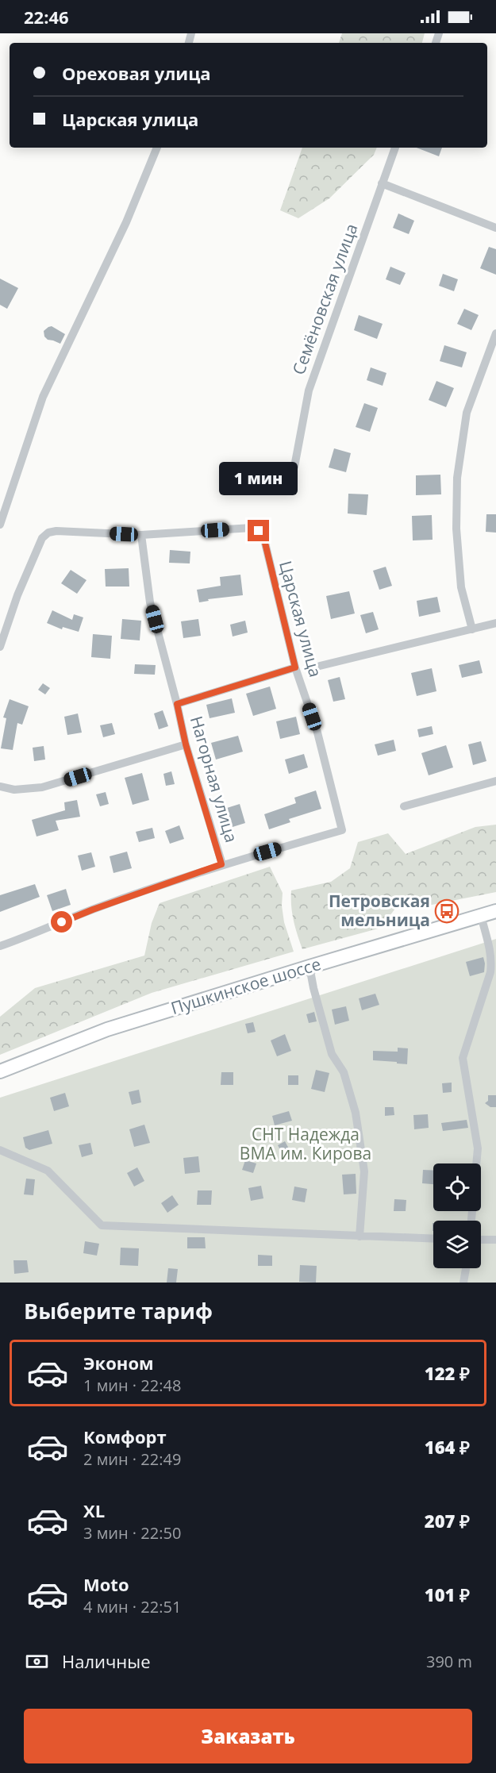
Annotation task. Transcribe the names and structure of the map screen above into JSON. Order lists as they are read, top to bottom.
{
  "streets": {
    "main road": ["Пушкинское шоссе"],
    "street": ["Семёновская улица", "Царская улица", "Нагорная улица"]
  },
  "crossings": [
    ["Царская улица", "Нагорная улица"]
  ],
  "parks": ["СНТ Надежда ВМА им. Кирова"],
  "places": {
    "bus stop": ["Петровская мельница"]
  },
  "page": {
    "status": "22:46",
    "banner": ["Ореховая улица", "Царская улица"],
    "bubble": "1 мин",
    "heading": "Выберите тариф",
    "list": [
      {
        "name": "Эконом",
        "note": "1 мин · 22:48",
        "value": "122 ₽"
      },
      {
        "name": "Комфорт",
        "note": "2 мин · 22:49",
        "value": "164 ₽"
      },
      {
        "name": "XL",
        "note": "3 мин · 22:50",
        "value": "207 ₽"
      },
      {
        "name": "Moto",
        "note": "4 мин · 22:51",
        "value": "101 ₽"
      }
    ],
    "pay": ["Наличные", "390 m"],
    "buttons": "Заказать"
  }
}
